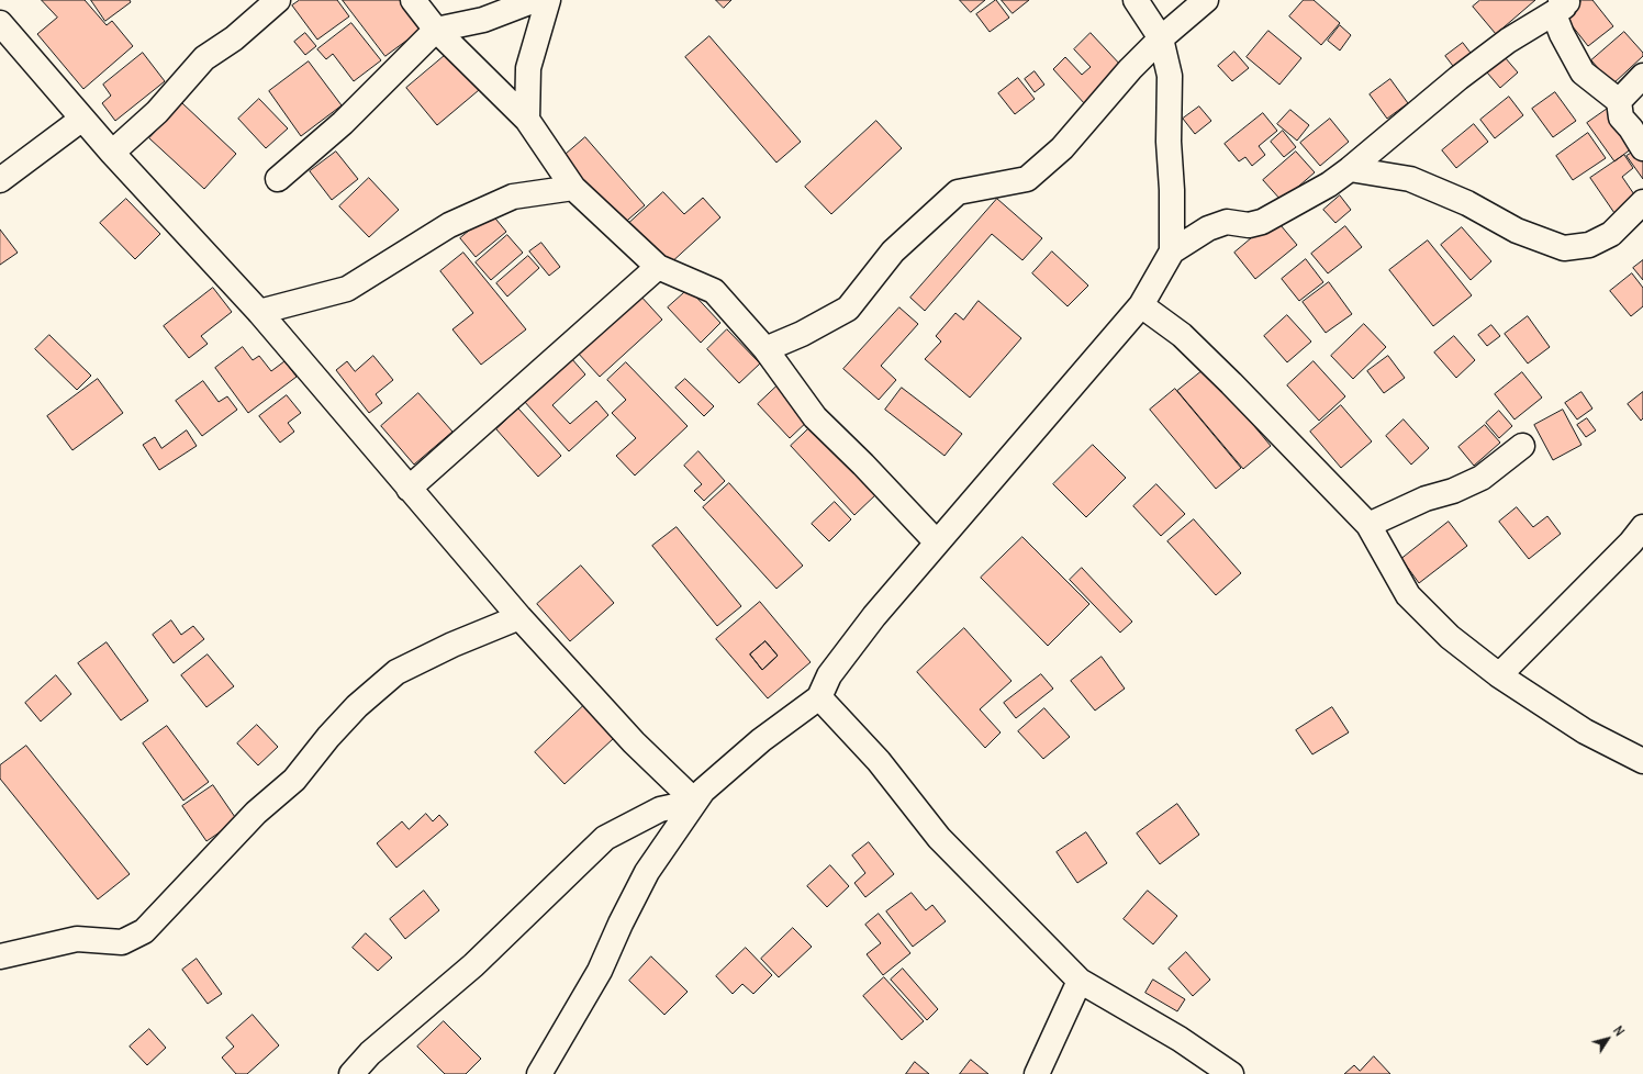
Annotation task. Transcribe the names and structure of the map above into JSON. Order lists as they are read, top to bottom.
{
  "north": "top right"
}
